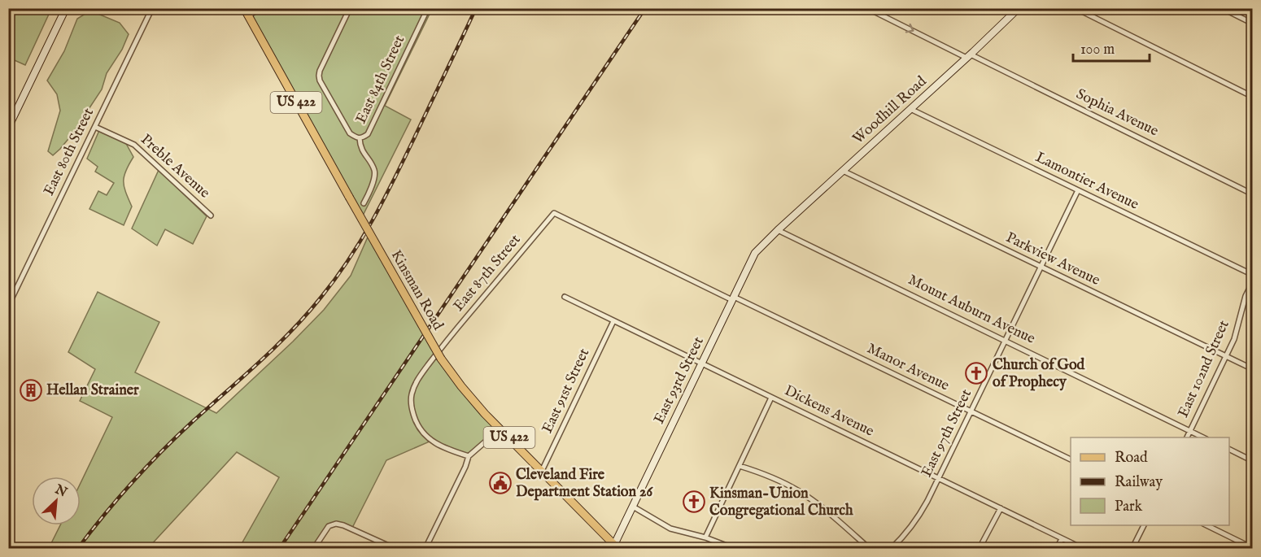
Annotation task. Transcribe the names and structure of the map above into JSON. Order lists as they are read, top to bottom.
{
  "streets": {
    "main road": [
      "US 422",
      "Woodhill Road",
      "Kinsman Road",
      "East 93rd Street"
    ],
    "street": [
      "East 84th Street",
      "Sophia Avenue",
      "East 80th Street",
      "Preble Avenue",
      "Lamontier Avenue",
      "Parkview Avenue",
      "East 87th Street",
      "Mount Auburn Avenue",
      "Manor Avenue",
      "East 102nd Street",
      "East 91st Street",
      "Dickens Avenue",
      "East 97th Street"
    ]
  },
  "crossings": [
    ["Woodhill Road", "Sophia Avenue"],
    ["Woodhill Road", "Lamontier Avenue"],
    ["Woodhill Road", "Parkview Avenue"],
    ["Woodhill Road", "Mount Auburn Avenue"],
    ["Woodhill Road", "East 93rd Street"],
    ["East 80th Street", "Preble Avenue"],
    ["Lamontier Avenue", "East 97th Street"],
    ["Parkview Avenue", "East 102nd Street"],
    ["Parkview Avenue", "East 97th Street"],
    ["East 87th Street", "Manor Avenue"],
    ["Kinsman Road", "East 93rd Street"],
    ["Kinsman Road", "East 91st Street"],
    ["Mount Auburn Avenue", "East 102nd Street"],
    ["Mount Auburn Avenue", "East 93rd Street"],
    ["Mount Auburn Avenue", "East 97th Street"],
    ["Manor Avenue", "East 93rd Street"],
    ["Manor Avenue", "East 97th Street"],
    ["East 93rd Street", "Dickens Avenue"],
    ["East 91st Street", "Dickens Avenue"],
    ["Dickens Avenue", "East 97th Street"]
  ],
  "places": {
    "church": ["Church of God of Prophecy", "Kinsman-Union Congregational Church"],
    "building": ["Hellan Strainer"],
    "public building": ["Cleveland Fire Department Station 26"]
  },
  "legend": ["Road", "Railway", "Park"],
  "scale_bar": "100 m",
  "north": "top right"
}
